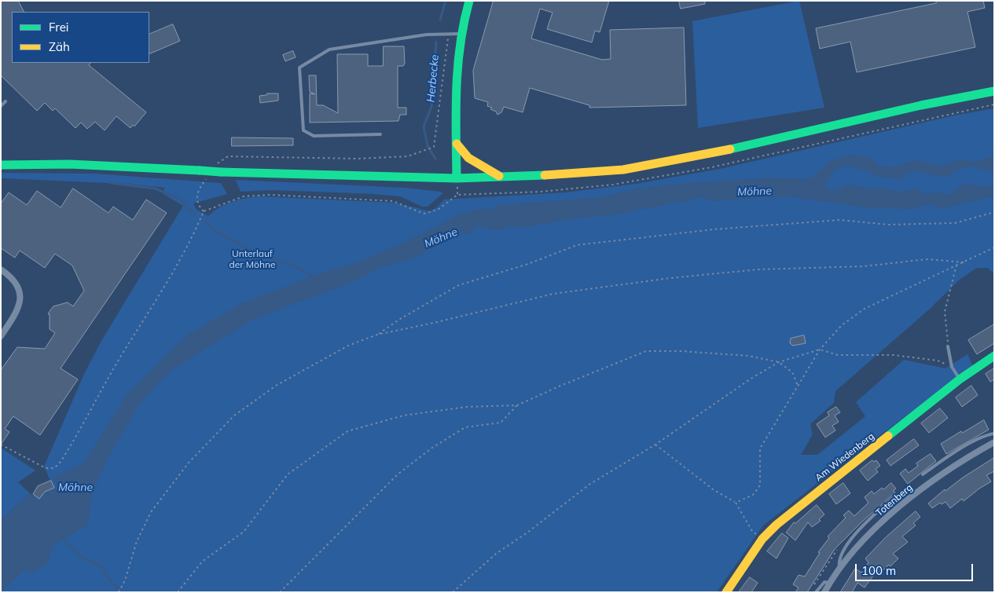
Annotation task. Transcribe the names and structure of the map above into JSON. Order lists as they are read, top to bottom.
{
  "streets": {
    "main road": ["Am Wiedenberg"],
    "street": ["Totenberg"]
  },
  "water": ["Herbecke", "Möhne"],
  "parks": ["Unterlauf der Möhne"],
  "legend": ["Frei", "Zäh"],
  "scale_bar": "100 m"
}
